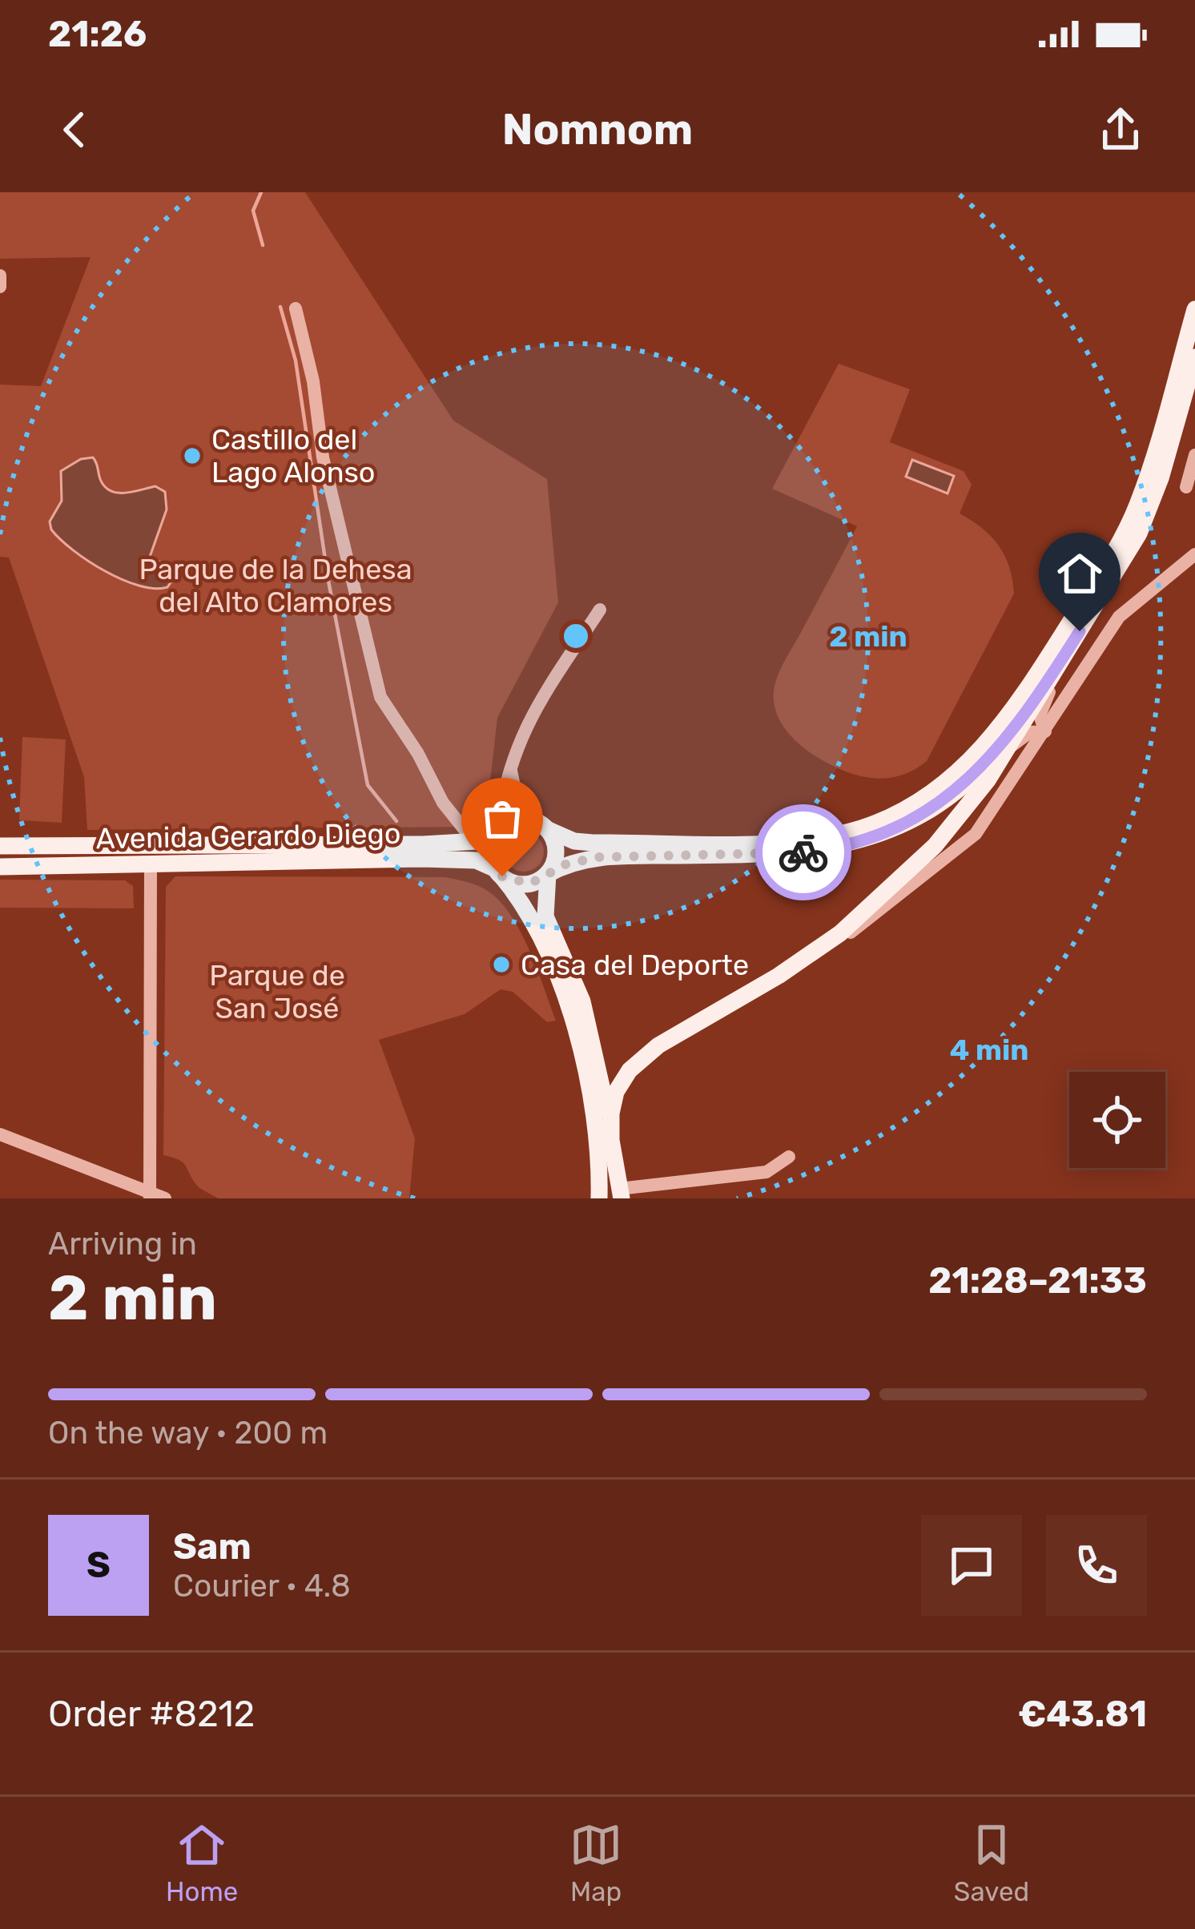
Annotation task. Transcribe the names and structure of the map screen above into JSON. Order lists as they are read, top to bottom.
{
  "streets": {
    "main road": ["Avenida Gerardo Diego"]
  },
  "parks": ["Parque de la Dehesa del Alto Clamores", "Parque de San José"],
  "places": ["Castillo del Lago Alonso", "Casa del Deporte"],
  "page": {
    "status": "21:26",
    "header": "Nomnom",
    "heading": ["2 min", "Arriving in", "21:28–21:33"],
    "panel": [
      "Sam",
      "Courier · 4.8",
      "Order #8212",
      "€43.81"
    ],
    "bar": "On the way · 200 m",
    "round": "S",
    "tabs": ["Home", "Map", "Saved"]
  },
  "rings": ["2 min", "4 min"]
}
